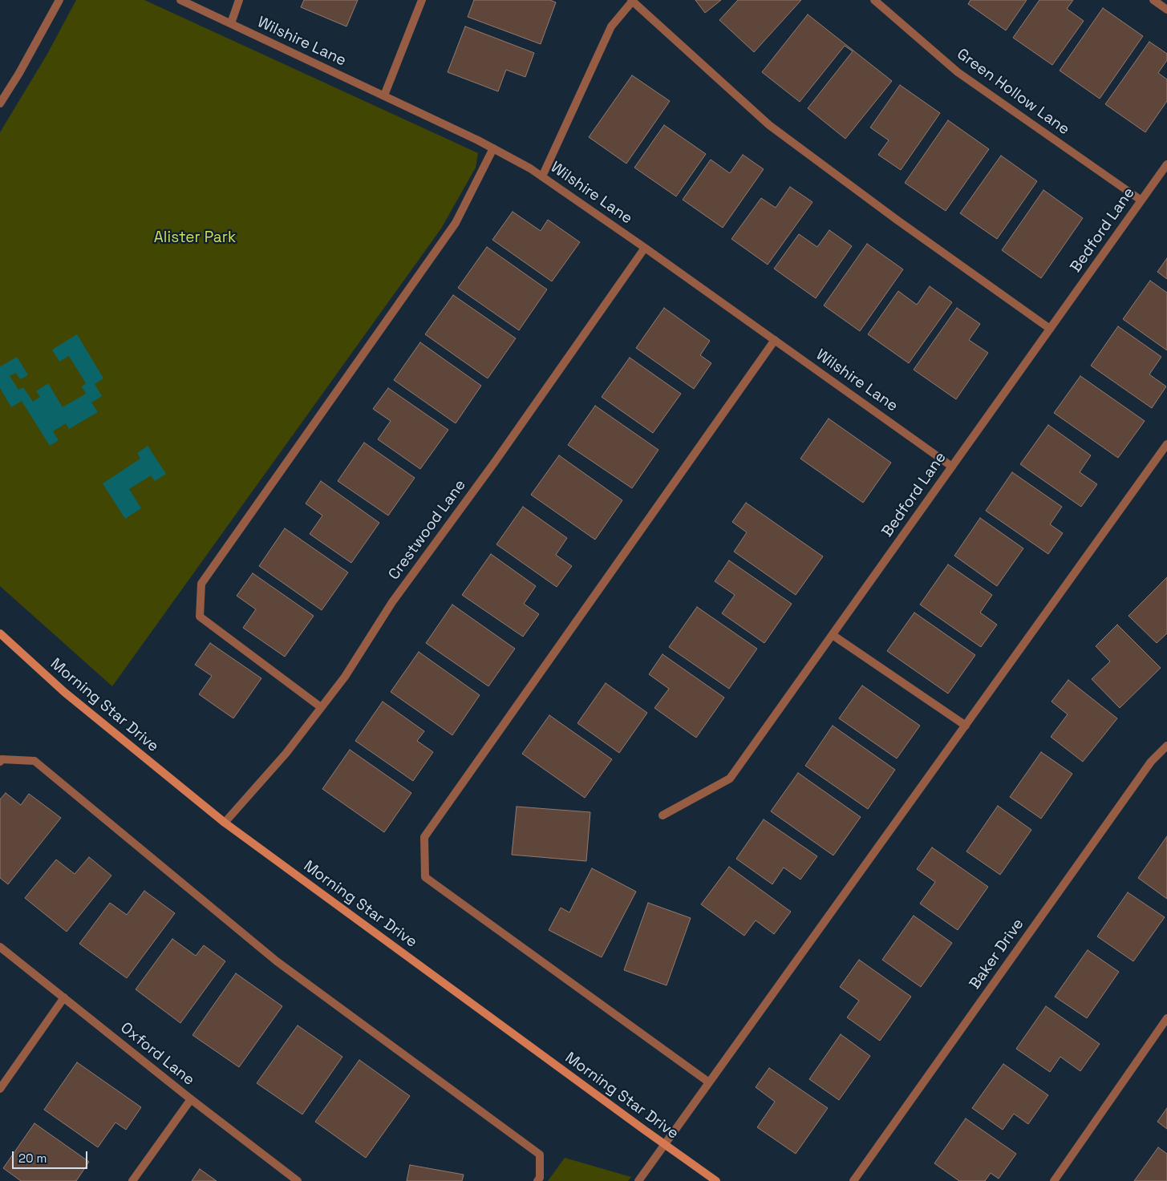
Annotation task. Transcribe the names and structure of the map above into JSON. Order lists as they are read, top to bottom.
{
  "streets": {
    "street": [
      "Wilshire Lane",
      "Green Hollow Lane",
      "Bedford Lane",
      "Crestwood Lane",
      "Morning Star Drive",
      "Baker Drive",
      "Oxford Lane"
    ]
  },
  "crossings": [
    ["Wilshire Lane", "Bedford Lane"],
    ["Wilshire Lane", "Crestwood Lane"],
    ["Green Hollow Lane", "Bedford Lane"],
    ["Crestwood Lane", "Morning Star Drive"]
  ],
  "parks": ["Alister Park"],
  "scale_bar": "20 m"
}
